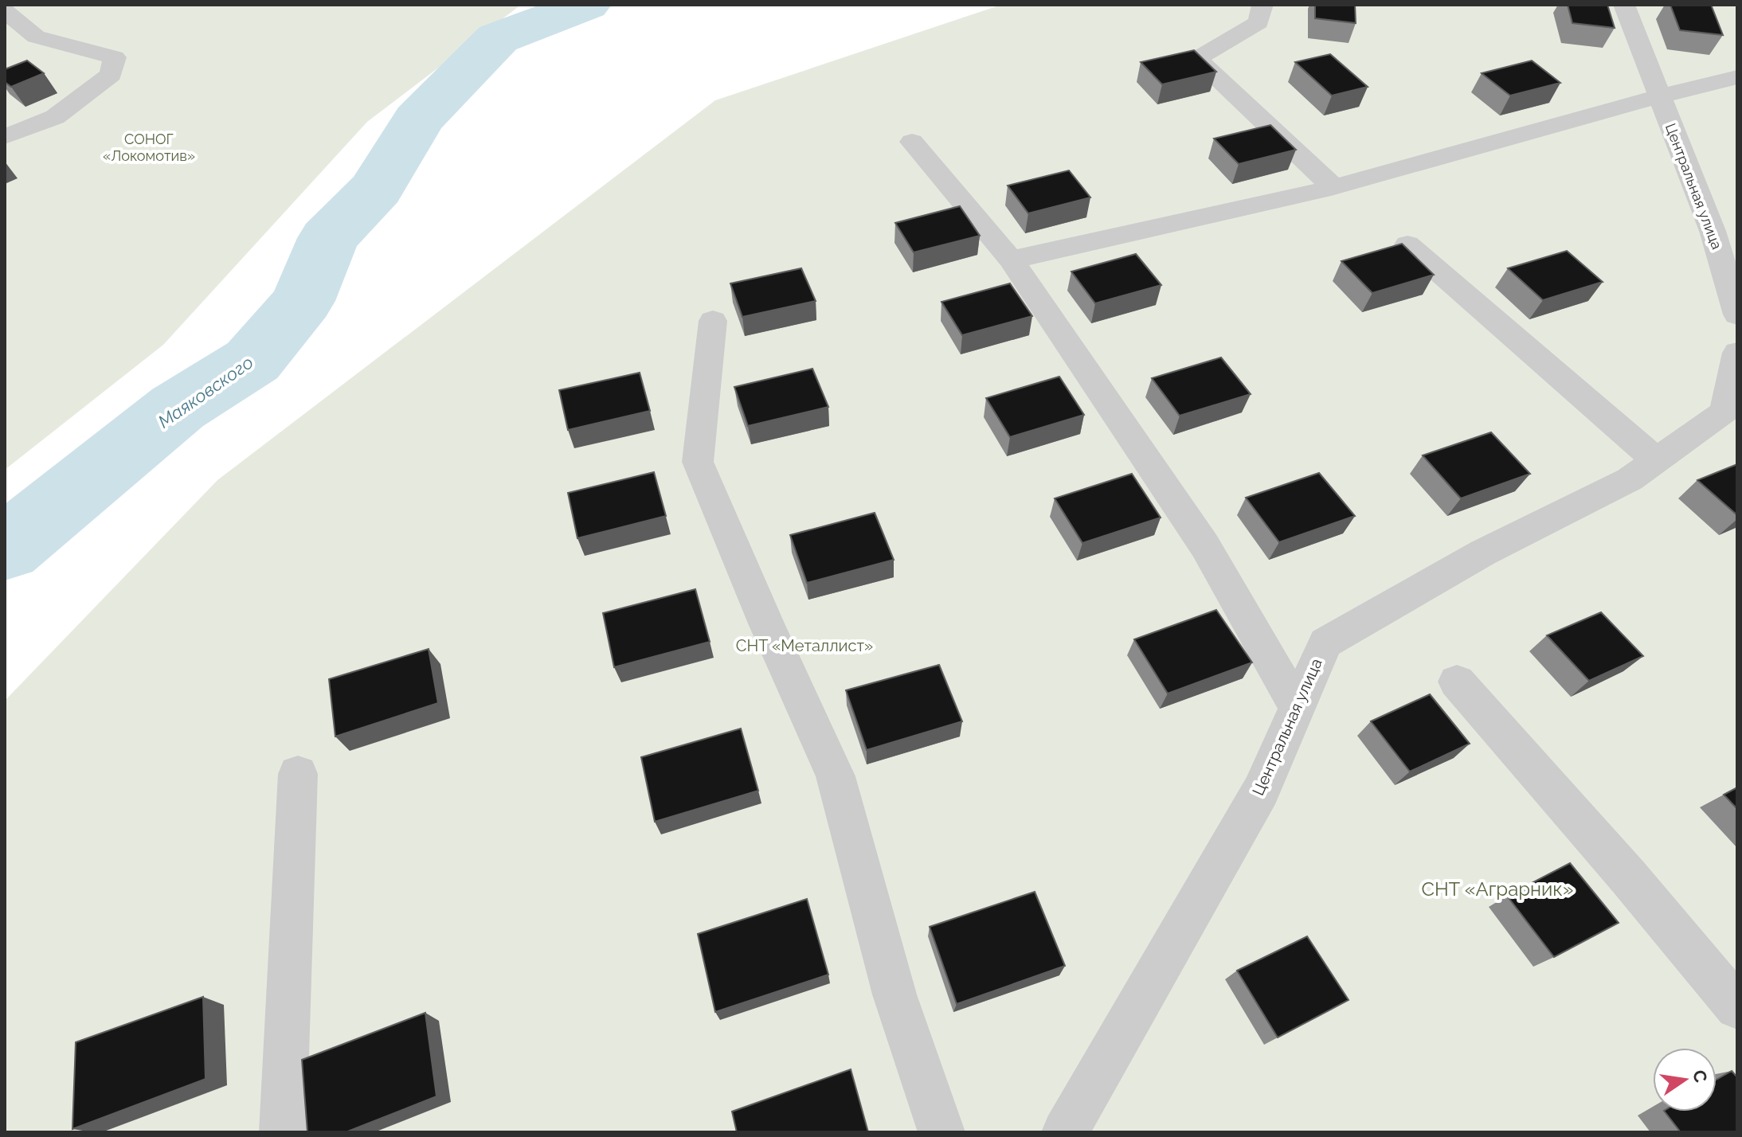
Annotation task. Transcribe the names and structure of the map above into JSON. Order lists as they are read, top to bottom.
{
  "streets": {
    "street": ["Центральная улица"]
  },
  "water": ["Маяковского"],
  "parks": ["СОНОГ «Локомотив»", "СНТ «Металлист»", "СНТ «Аграрник»"],
  "north": "right"
}
